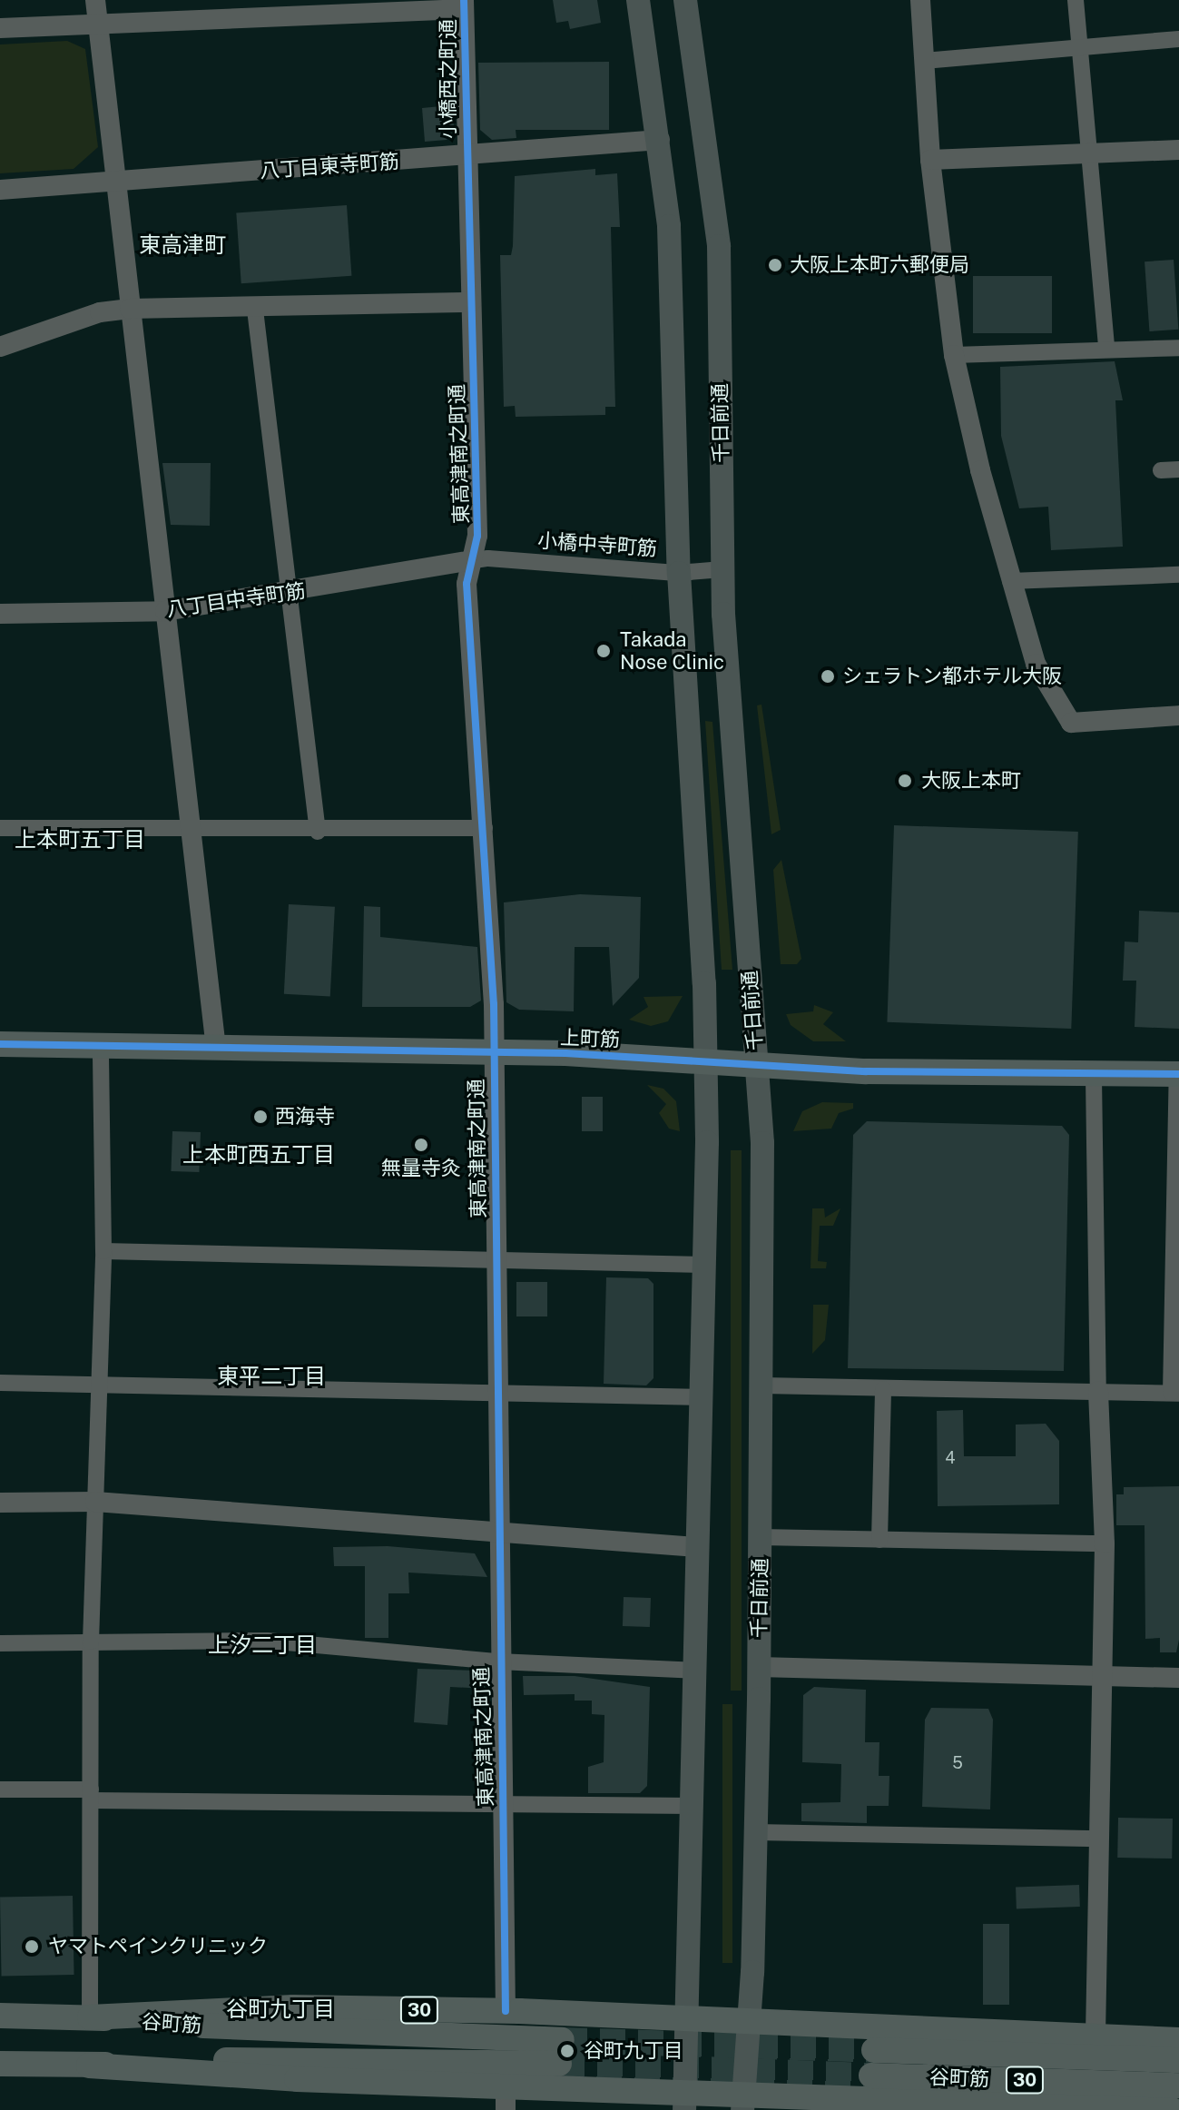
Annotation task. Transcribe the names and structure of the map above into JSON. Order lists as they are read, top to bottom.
{
  "streets": {
    "main road": [
      "千日前通",
      "上町筋",
      "30",
      "谷町筋"
    ],
    "street": [
      "小橋西之町通",
      "八丁目東寺町筋",
      "東高津南之町通",
      "小橋中寺町筋",
      "八丁目中寺町筋"
    ]
  },
  "crossings": [
    ["小橋西之町通", "八丁目東寺町筋"],
    ["小橋西之町通", "東高津南之町通"],
    ["八丁目東寺町筋", "東高津南之町通"],
    ["千日前通", "小橋中寺町筋"],
    ["千日前通", "上町筋"],
    ["千日前通", "30"],
    ["東高津南之町通", "小橋中寺町筋"],
    ["東高津南之町通", "八丁目中寺町筋"],
    ["東高津南之町通", "上町筋"],
    ["東高津南之町通", "30"],
    ["小橋中寺町筋", "八丁目中寺町筋"],
    ["30", "谷町筋"]
  ],
  "districts": [
    "東高津町",
    "上本町五丁目",
    "上本町西五丁目",
    "東平二丁目",
    "上汐二丁目",
    "谷町九丁目"
  ],
  "places": [
    "大阪上本町六郵便局",
    "Takada Nose Clinic",
    "シェラトン都ホテル大阪",
    "大阪上本町",
    "西海寺",
    "無量寺灸",
    "ヤマトペインクリニック",
    "谷町九丁目"
  ],
  "house_numbers": ["4", "5"]
}
